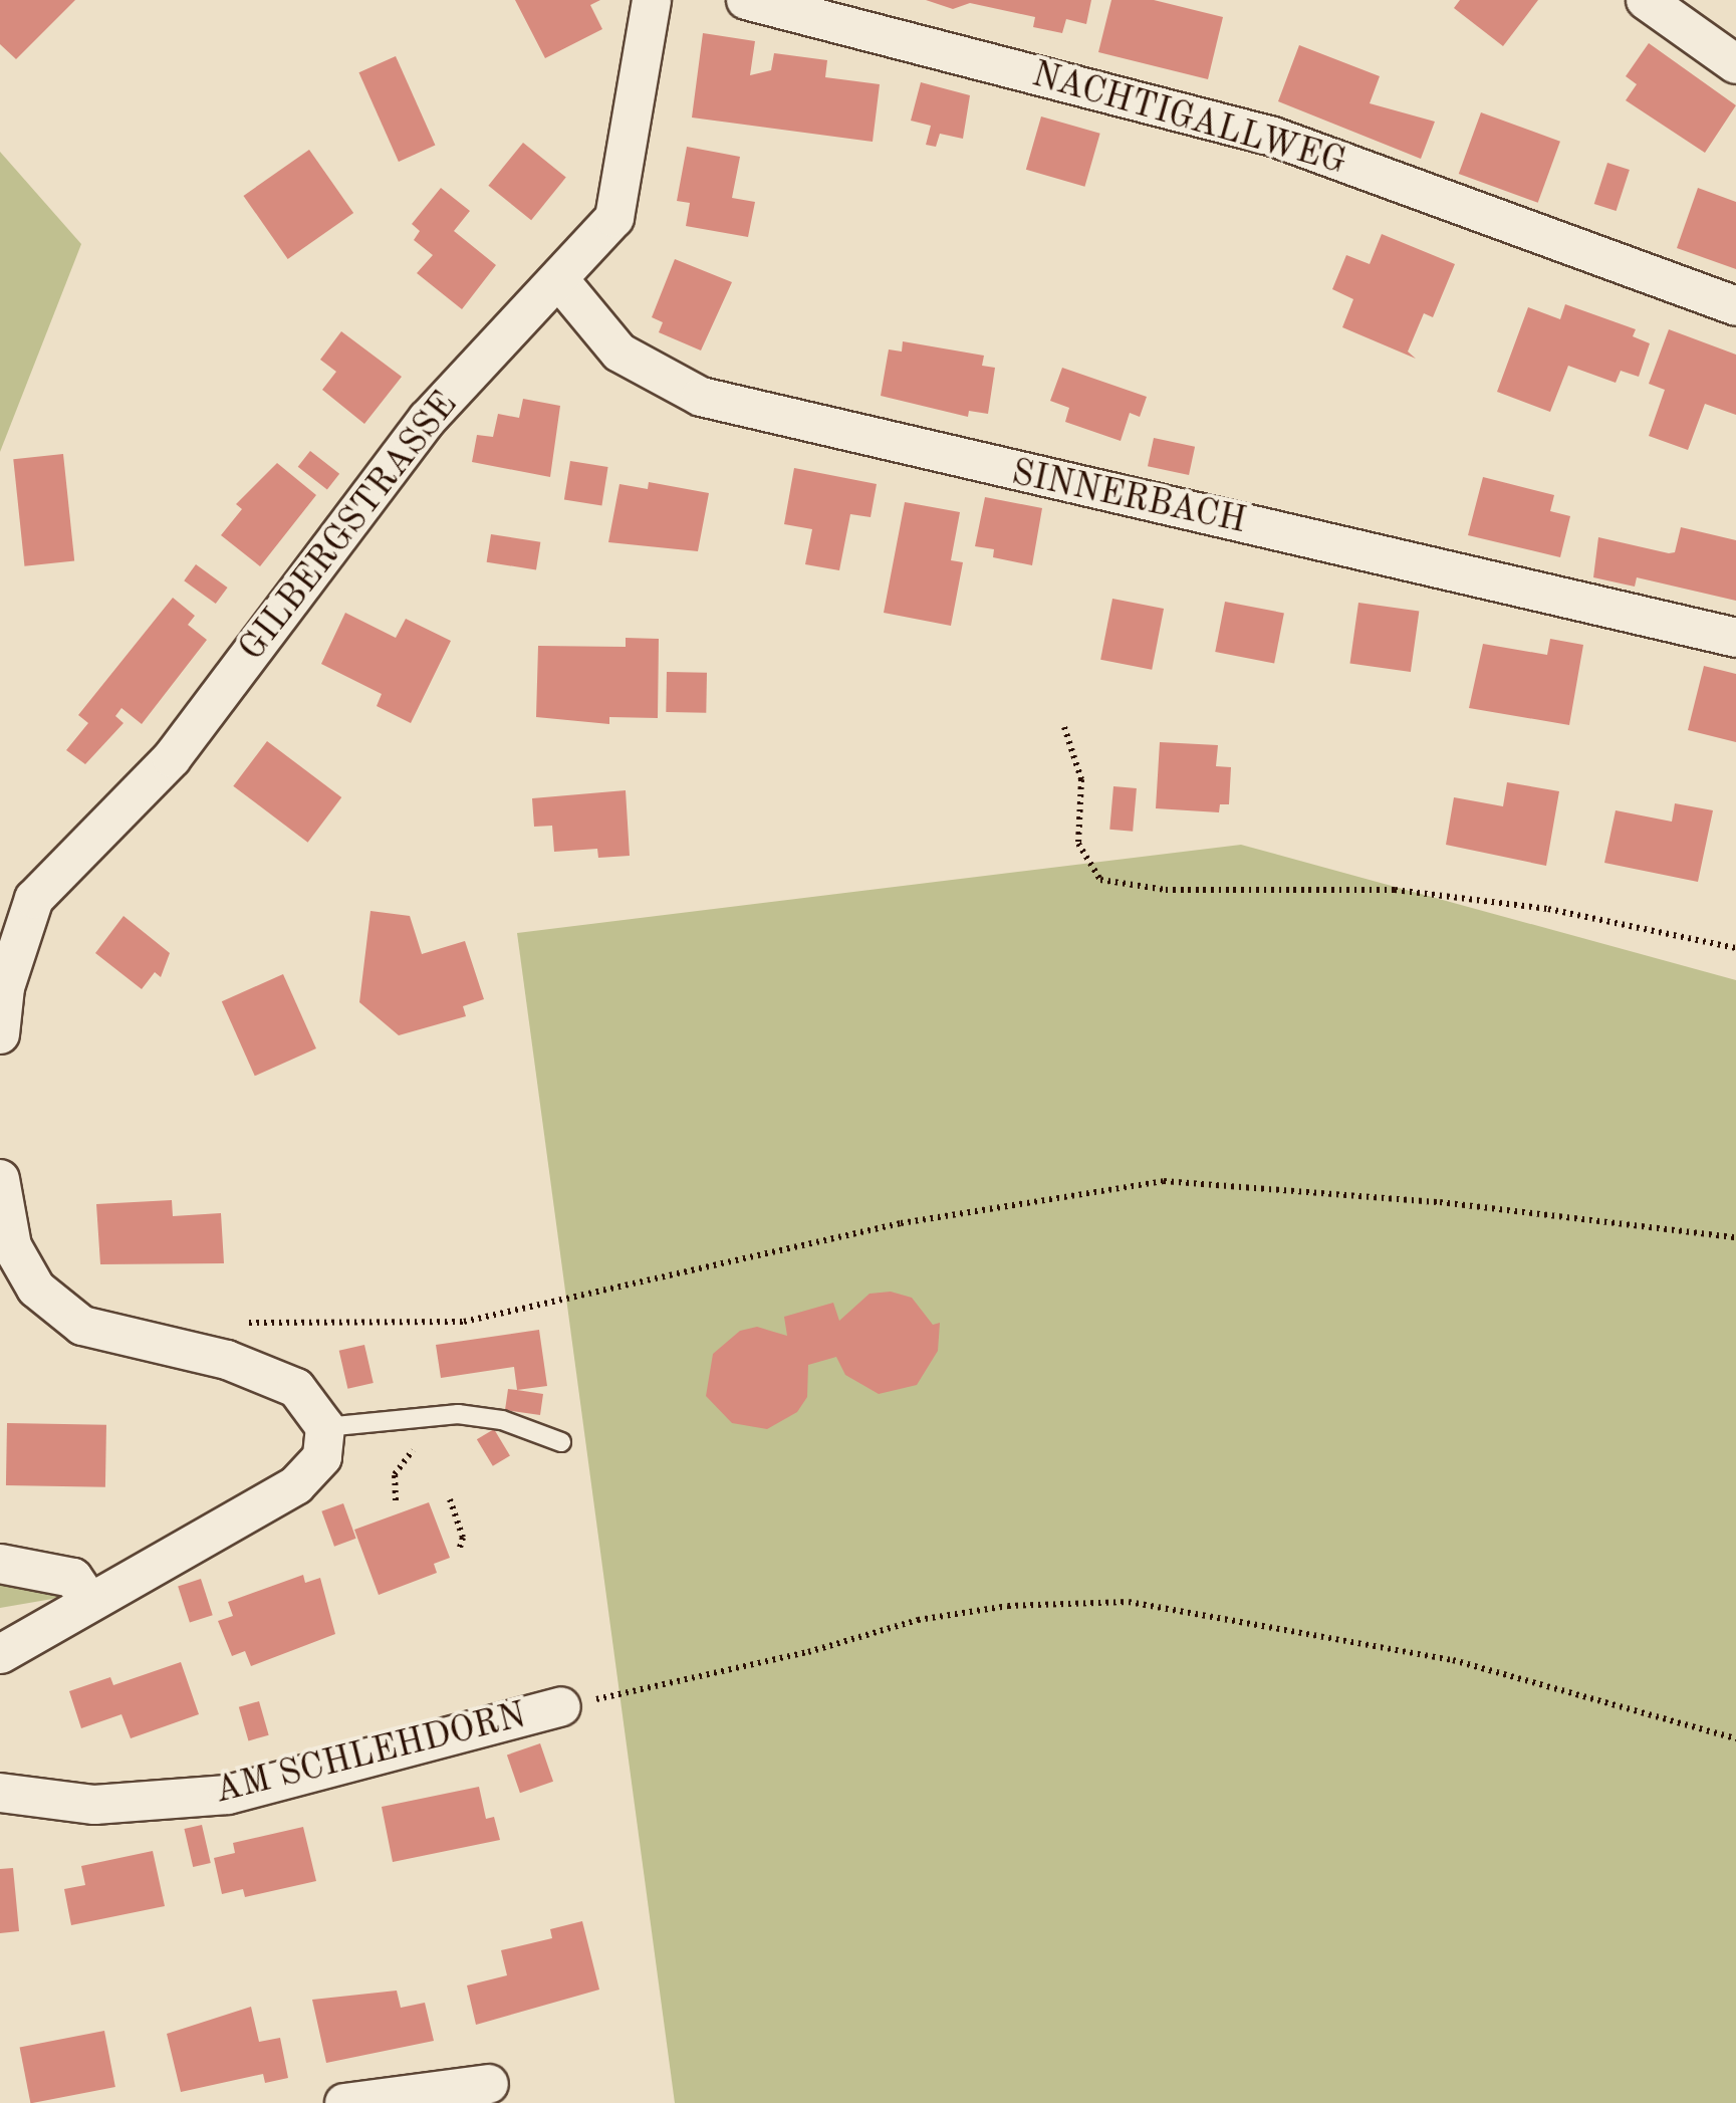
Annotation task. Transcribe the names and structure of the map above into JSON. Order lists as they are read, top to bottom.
{
  "streets": {
    "street": [
      "NACHTIGALLWEG",
      "SINNERBACH",
      "GILBERGSTRASSE",
      "AM SCHLEHDORN"
    ]
  },
  "crossings": [
    ["SINNERBACH", "GILBERGSTRASSE"]
  ]
}
